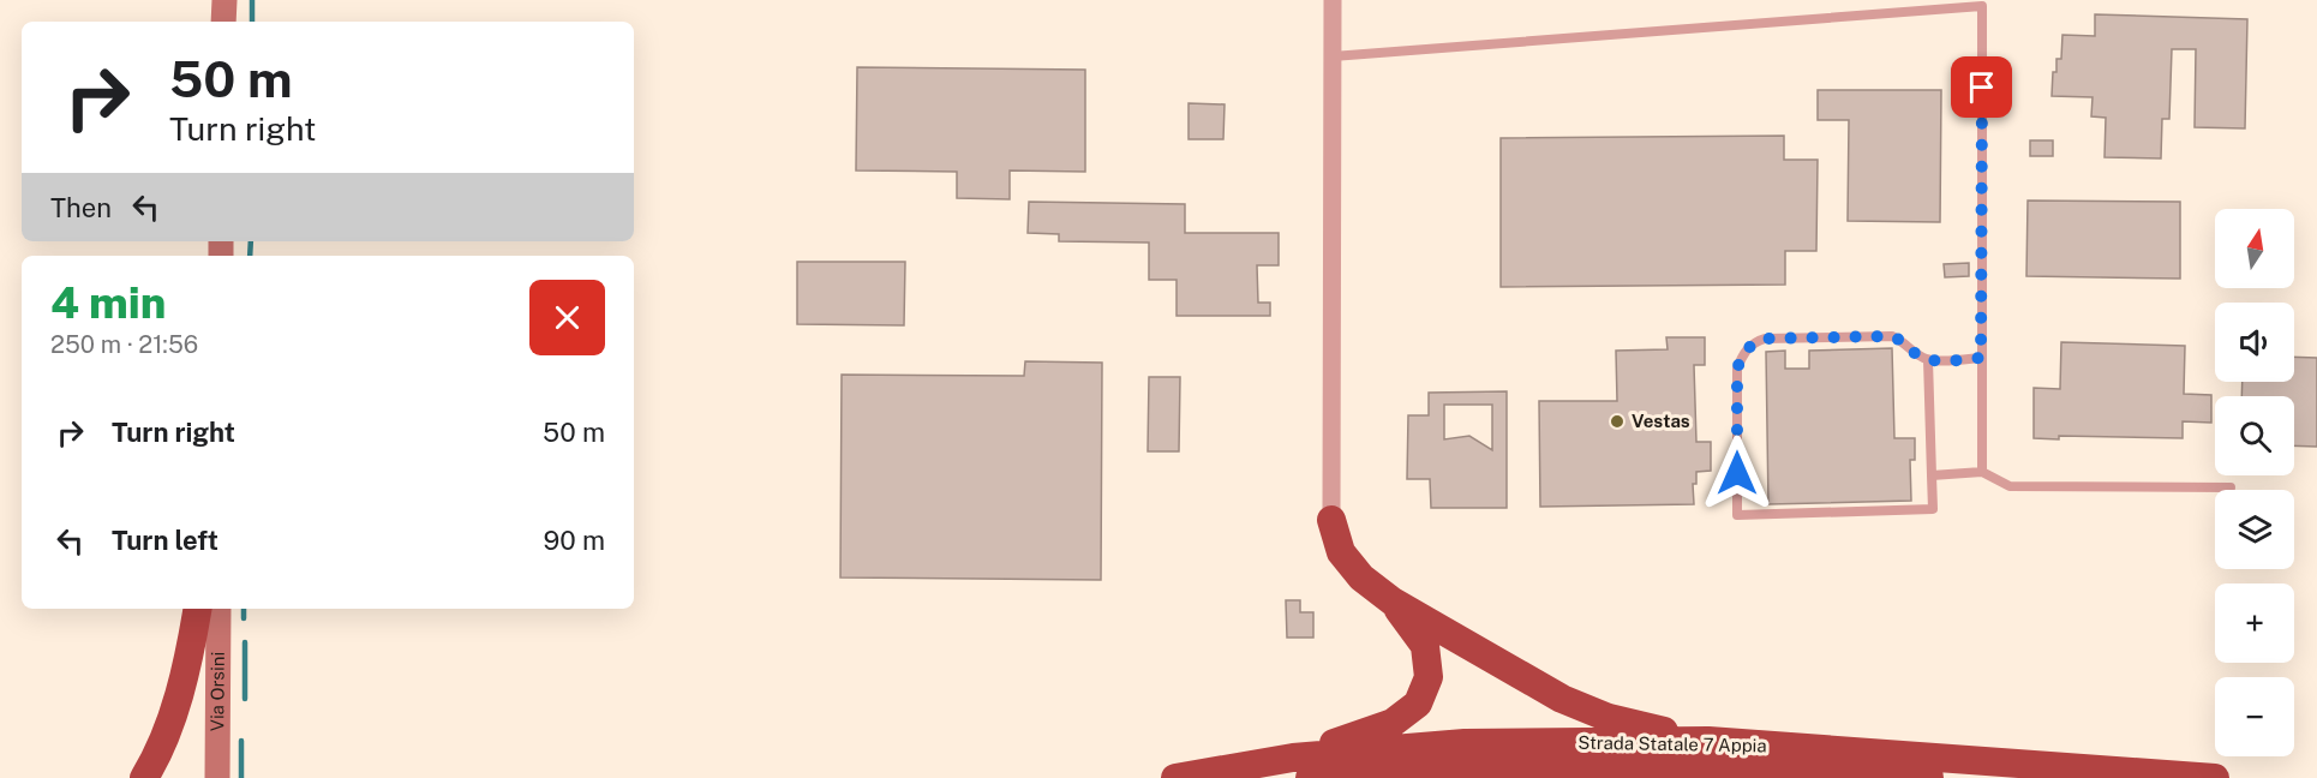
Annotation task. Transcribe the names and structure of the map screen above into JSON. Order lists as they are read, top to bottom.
{
  "streets": {
    "highway": ["Strada Statale 7 Appia"],
    "main road": ["Via Orsini"]
  },
  "places": ["Vestas"],
  "north": "top",
  "page": {
    "turn": ["50 m", "Turn right"],
    "then": "Then",
    "map_buttons": ["+", "−"],
    "heading": ["4 min", "250 m · 21:56"],
    "list": [
      {
        "name": "Turn right",
        "value": "50 m"
      },
      {
        "name": "Turn left",
        "value": "90 m"
      }
    ]
  }
}
